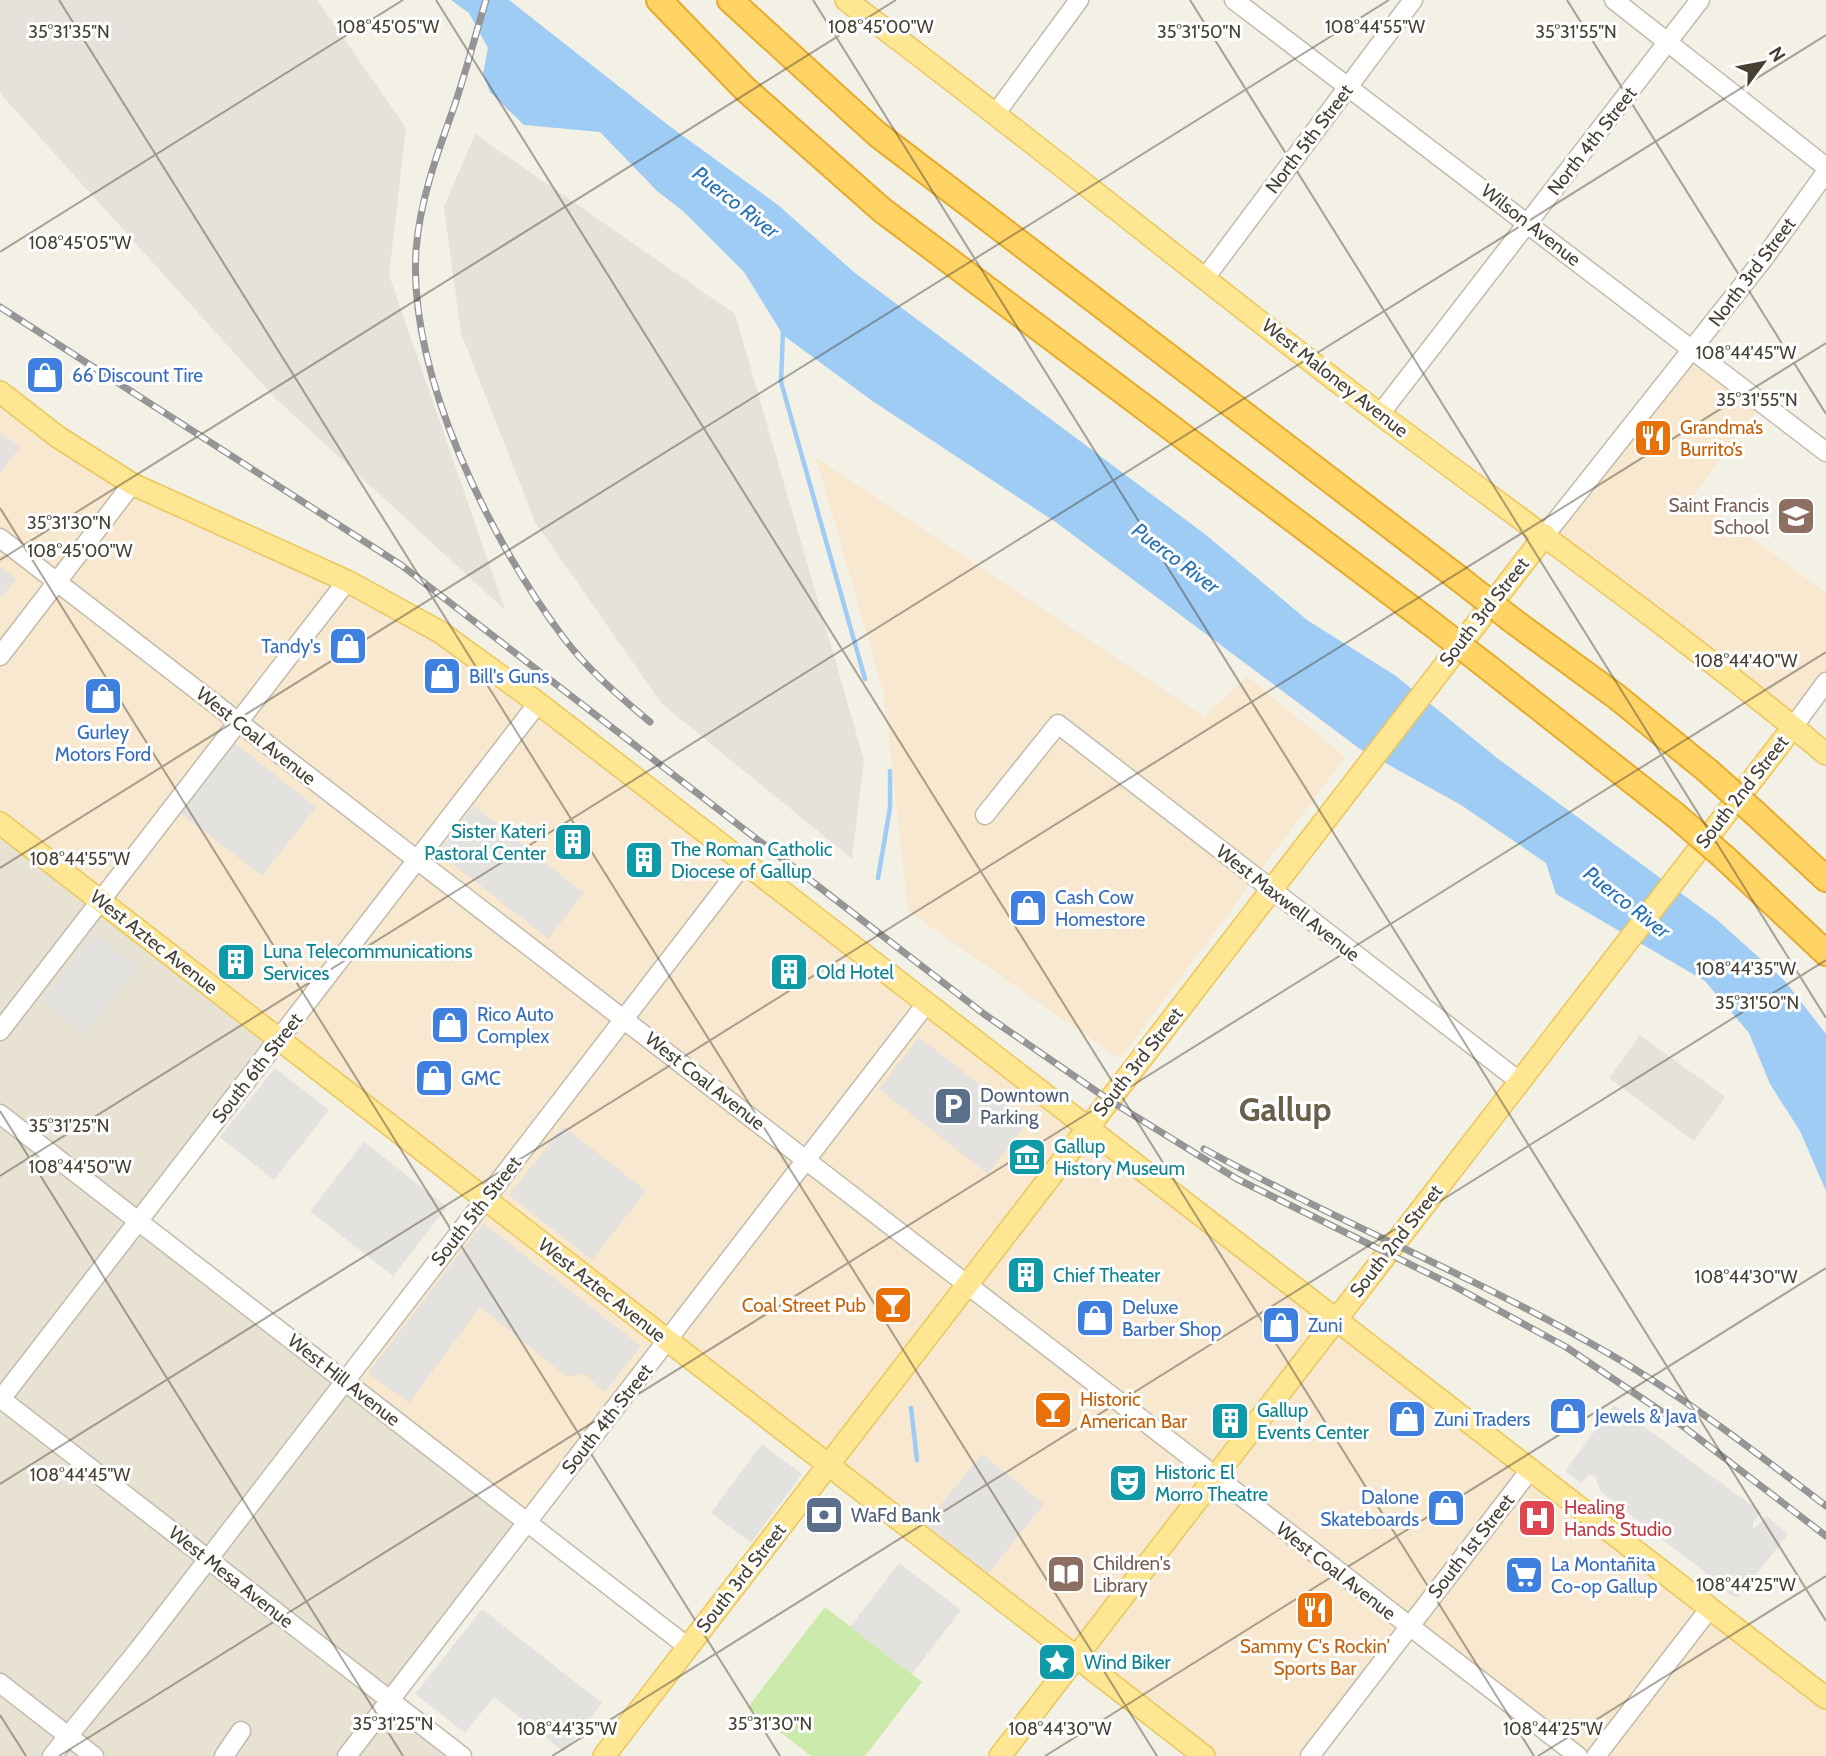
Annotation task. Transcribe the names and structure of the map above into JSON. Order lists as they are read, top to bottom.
{
  "streets": {
    "main road": [
      "West Maloney Avenue",
      "South 3rd Street",
      "South 2nd Street",
      "West Aztec Avenue"
    ],
    "street": [
      "North 5th Street",
      "North 4th Street",
      "Wilson Avenue",
      "North 3rd Street",
      "West Coal Avenue",
      "West Maxwell Avenue",
      "South 6th Street",
      "South 5th Street",
      "West Hill Avenue",
      "South 4th Street",
      "South 1st Street",
      "West Mesa Avenue"
    ]
  },
  "crossings": [
    ["North 5th Street", "Wilson Avenue"],
    ["North 5th Street", "West Maloney Avenue"],
    ["North 4th Street", "Wilson Avenue"],
    ["North 4th Street", "West Maloney Avenue"],
    ["Wilson Avenue", "North 3rd Street"],
    ["North 3rd Street", "West Maloney Avenue"],
    ["North 3rd Street", "South 3rd Street"],
    ["West Maloney Avenue", "South 3rd Street"],
    ["West Maloney Avenue", "South 2nd Street"],
    ["South 3rd Street", "West Coal Avenue"],
    ["South 3rd Street", "West Maxwell Avenue"],
    ["South 3rd Street", "West Aztec Avenue"],
    ["South 3rd Street", "West Hill Avenue"],
    ["West Coal Avenue", "South 2nd Street"],
    ["West Coal Avenue", "South 6th Street"],
    ["West Coal Avenue", "South 5th Street"],
    ["West Coal Avenue", "South 4th Street"],
    ["West Coal Avenue", "South 1st Street"],
    ["South 2nd Street", "West Maxwell Avenue"],
    ["South 2nd Street", "West Aztec Avenue"],
    ["West Aztec Avenue", "South 6th Street"],
    ["West Aztec Avenue", "South 5th Street"],
    ["West Aztec Avenue", "South 4th Street"],
    ["South 6th Street", "West Hill Avenue"],
    ["South 6th Street", "West Mesa Avenue"],
    ["South 5th Street", "West Hill Avenue"],
    ["South 5th Street", "West Mesa Avenue"],
    ["West Hill Avenue", "South 4th Street"],
    ["South 4th Street", "West Mesa Avenue"]
  ],
  "districts": ["Gallup"],
  "water": ["Puerco River"],
  "places": {
    "shop": [
      "66 Discount Tire",
      "Tandy's",
      "Bill's Guns",
      "Gurley Motors Ford",
      "Cash Cow Homestore",
      "Rico Auto Complex",
      "GMC",
      "Deluxe Barber Shop",
      "Zuni",
      "Jewels & Java",
      "Zuni Traders",
      "Dalone Skateboards"
    ],
    "restaurant": ["Grandma’s Burrito’s", "Sammy C's Rockin' Sports Bar"],
    "school or university": ["Saint Francis School"],
    "building": [
      "Sister Kateri Pastoral Center",
      "The Roman Catholic Diocese of Gallup",
      "Luna Telecommunications Services",
      "Old Hotel",
      "Chief Theater",
      "Gallup Events Center"
    ],
    "parking": ["Downtown Parking"],
    "museum": ["Gallup History Museum"],
    "bar": ["Coal Street Pub", "Historic American Bar"],
    "theatre": ["Historic El Morro Theatre"],
    "bank": ["WaFd Bank"],
    "hospital": ["Healing Hands Studio"],
    "library": ["Children's Library"],
    "supermarket": ["La Montañita Co-op Gallup"],
    "place": ["Wind Biker"]
  },
  "north": "top right",
  "coordinates": [
    "108°45'00\"W",
    "108°44'55\"W",
    "108°45'05\"W",
    "35°31'35\"N",
    "35°31'50\"N",
    "35°31'55\"N",
    "108°44'45\"W",
    "35°31'30\"N",
    "108°44'40\"W",
    "108°44'35\"W",
    "35°31'25\"N",
    "108°44'50\"W",
    "108°44'30\"W",
    "108°44'25\"W"
  ]
}
